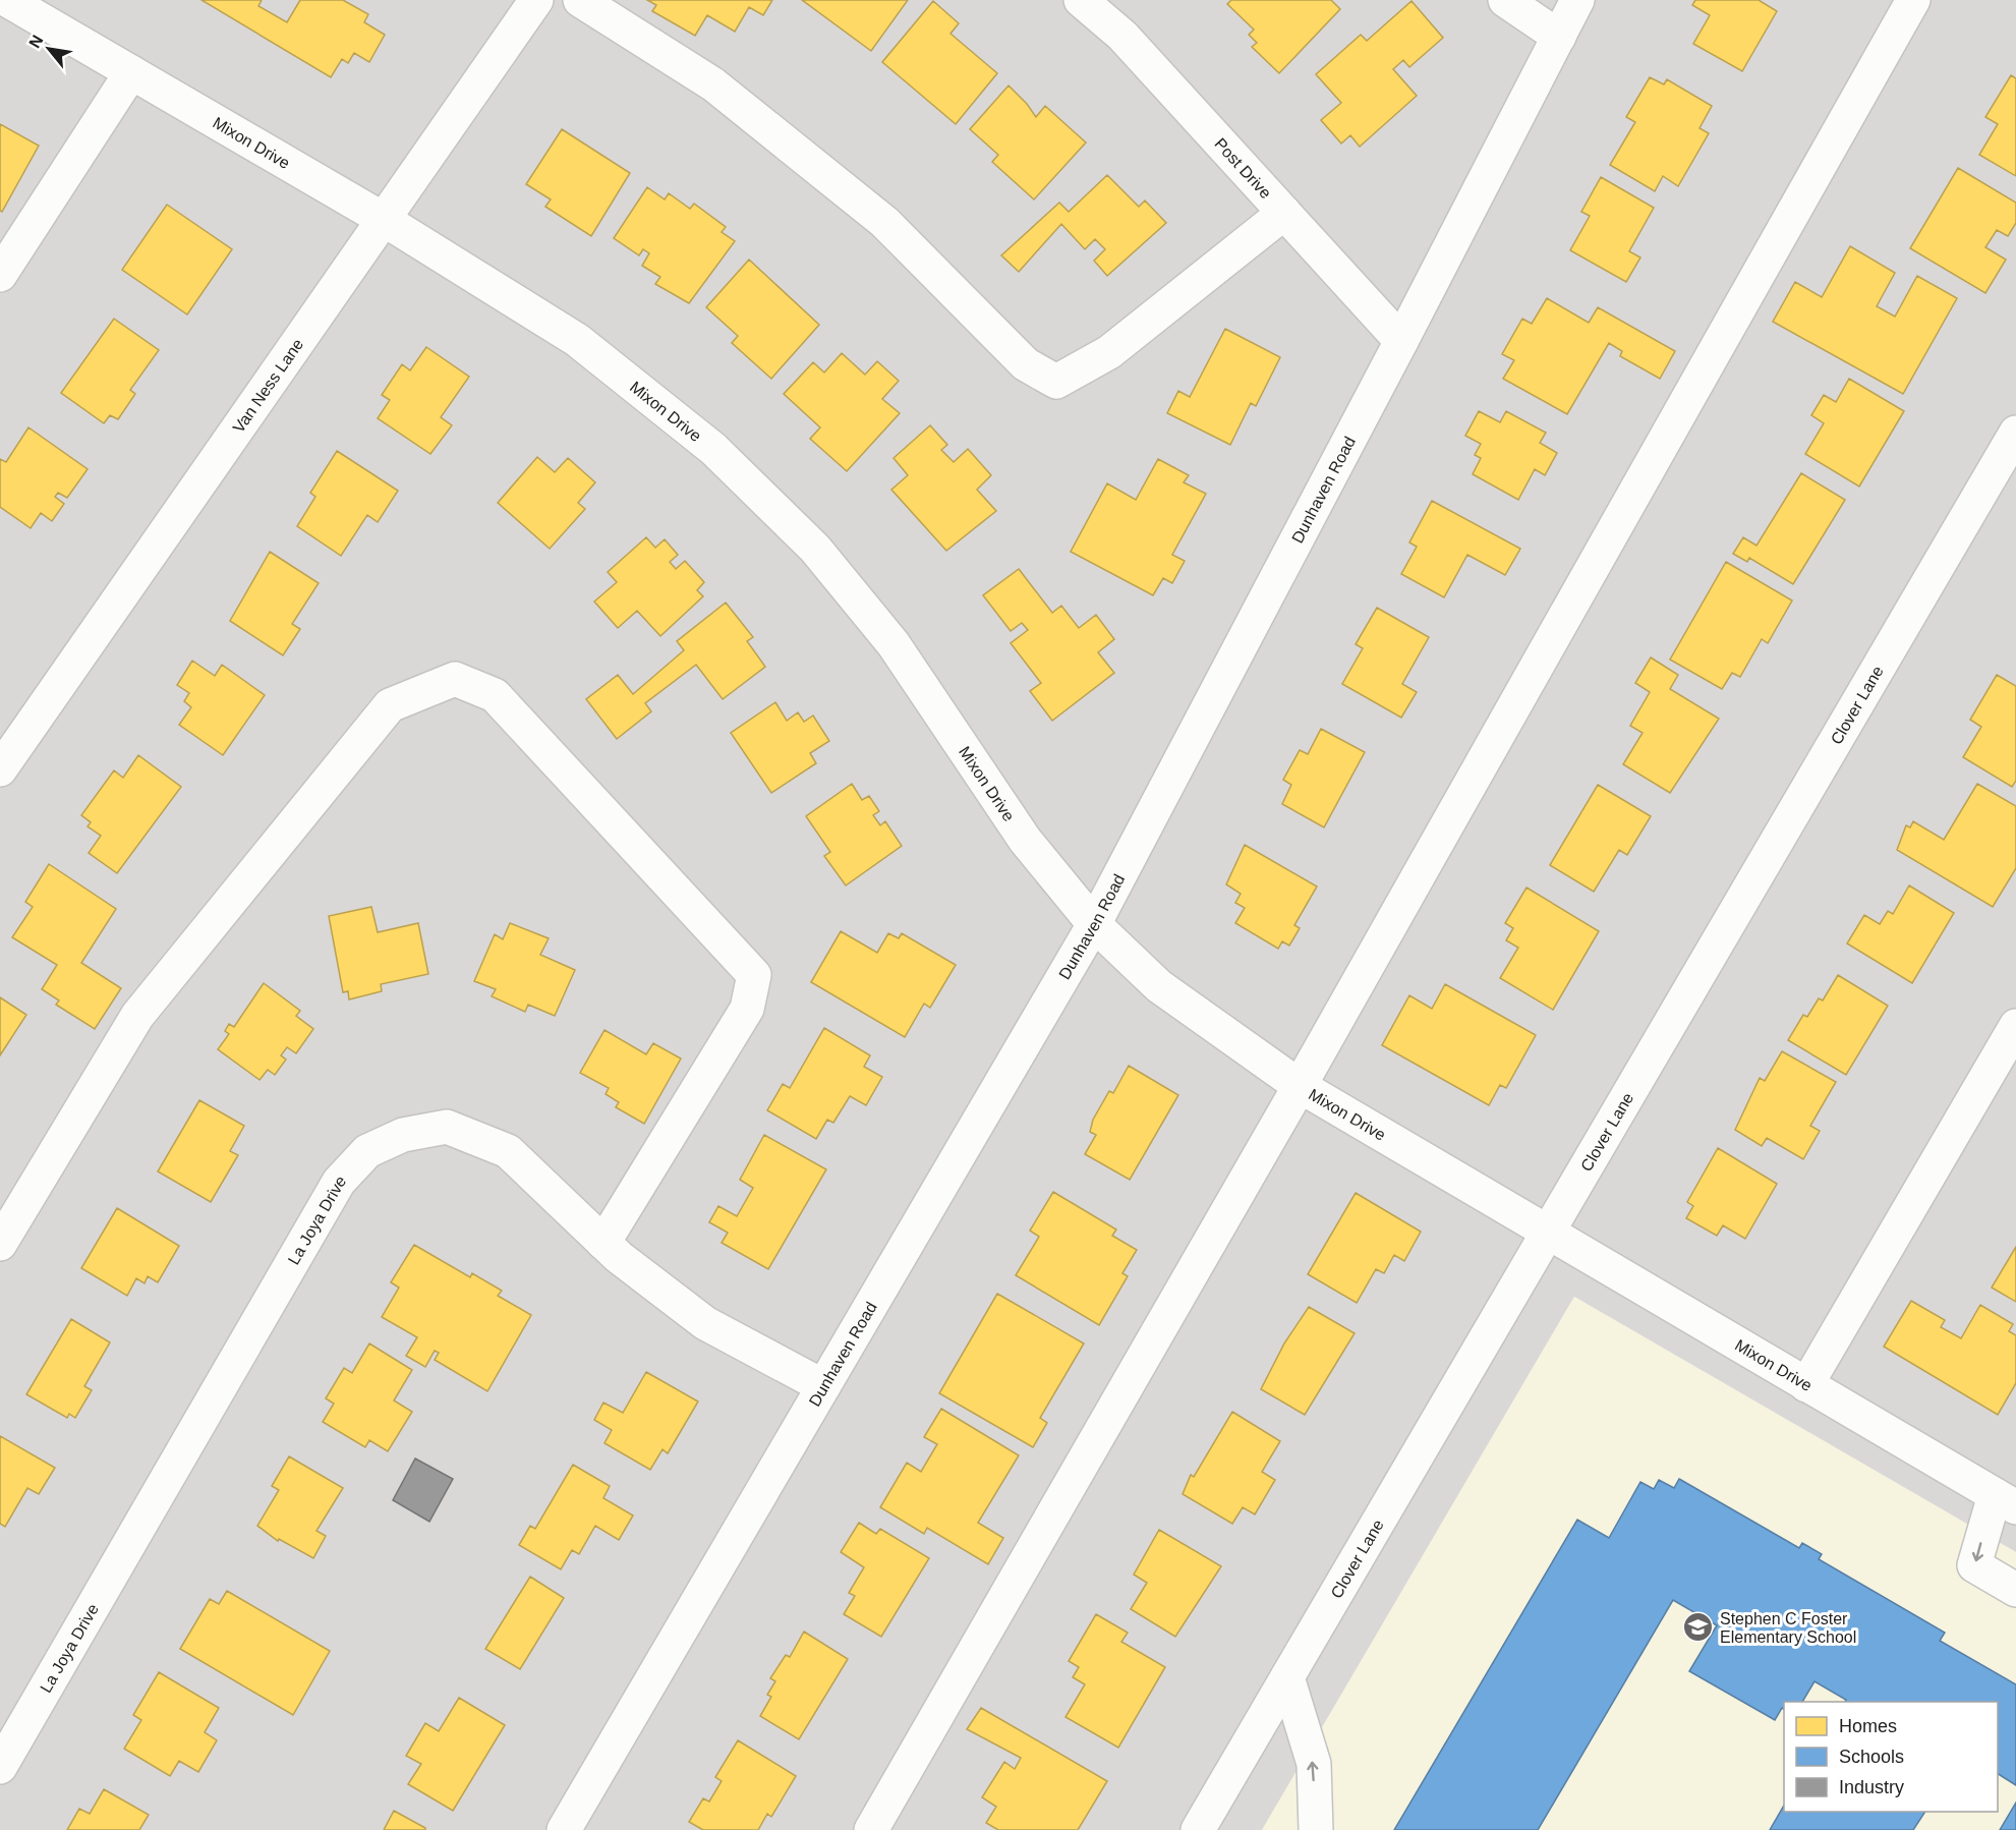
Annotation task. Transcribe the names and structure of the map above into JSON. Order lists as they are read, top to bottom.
{
  "streets": {
    "street": [
      "Mixon Drive",
      "Post Drive",
      "Van Ness Lane",
      "Dunhaven Road",
      "Clover Lane",
      "La Joya Drive"
    ]
  },
  "crossings": [
    ["Mixon Drive", "Van Ness Lane"],
    ["Mixon Drive", "Dunhaven Road"],
    ["Mixon Drive", "Clover Lane"],
    ["Post Drive", "Dunhaven Road"],
    ["Dunhaven Road", "La Joya Drive"]
  ],
  "places": {
    "school or university": ["Stephen C Foster Elementary School"]
  },
  "legend": ["Homes", "Schools", "Industry"],
  "north": "top left"
}
